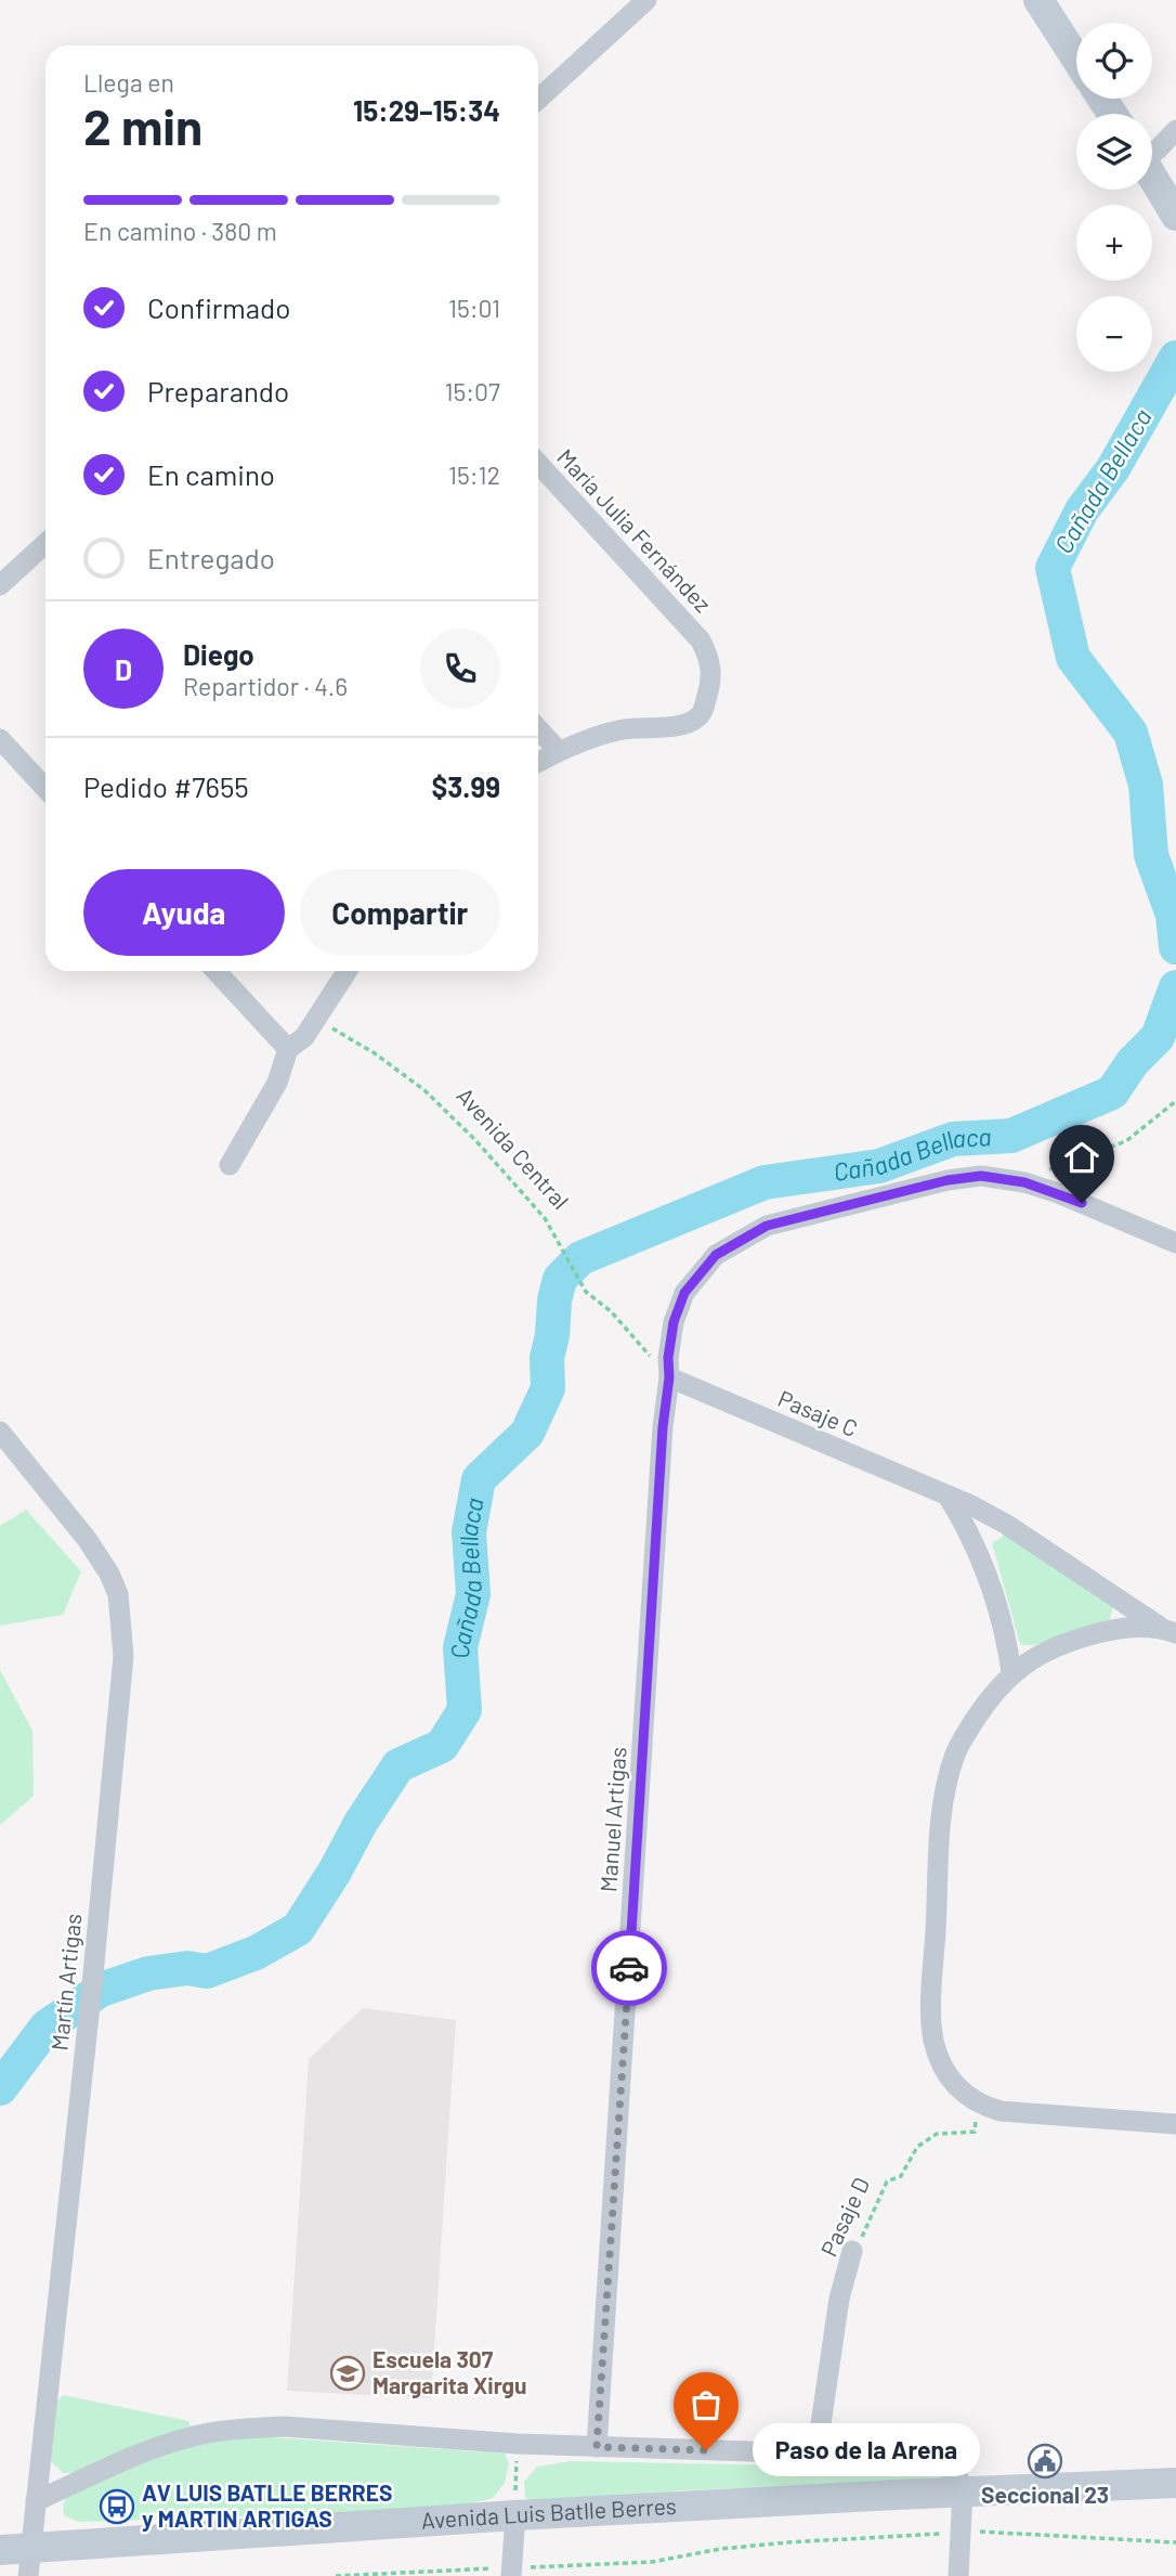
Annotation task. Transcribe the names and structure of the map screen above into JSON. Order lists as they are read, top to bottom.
{
  "streets": {
    "main road": ["Avenida Luis Batlle Berres"],
    "street": [
      "María Julia Fernández",
      "Pasaje C",
      "Manuel Artigas",
      "Martín Artigas",
      "Pasaje D"
    ],
    "path": ["Avenida Central"]
  },
  "crossings": [
    ["Avenida Central", "Pasaje C"],
    ["Avenida Central", "Manuel Artigas"],
    ["Pasaje C", "Manuel Artigas"],
    ["Martín Artigas", "Avenida Luis Batlle Berres"]
  ],
  "water": ["Cañada Bellaca"],
  "places": {
    "school or university": ["Escuela 307 Margarita Xirgu"],
    "other": ["Paso de la Arena"],
    "public building": ["Seccional 23"],
    "bus stop": ["AV LUIS BATLLE BERRES y MARTIN ARTIGAS"]
  },
  "page": {
    "map_buttons": ["+", "−"],
    "heading": ["2 min", "Llega en", "15:29–15:34"],
    "panel": [
      "Diego",
      "Repartidor · 4.6",
      "Pedido #7655",
      "$3.99"
    ],
    "bar": "En camino · 380 m",
    "list": [
      ["Confirmado", "15:01"],
      ["Preparando", "15:07"],
      ["En camino", "15:12"],
      "Entregado"
    ],
    "round": "D",
    "buttons": ["Ayuda", "Compartir"],
    "bubble": "Paso de la Arena"
  }
}
